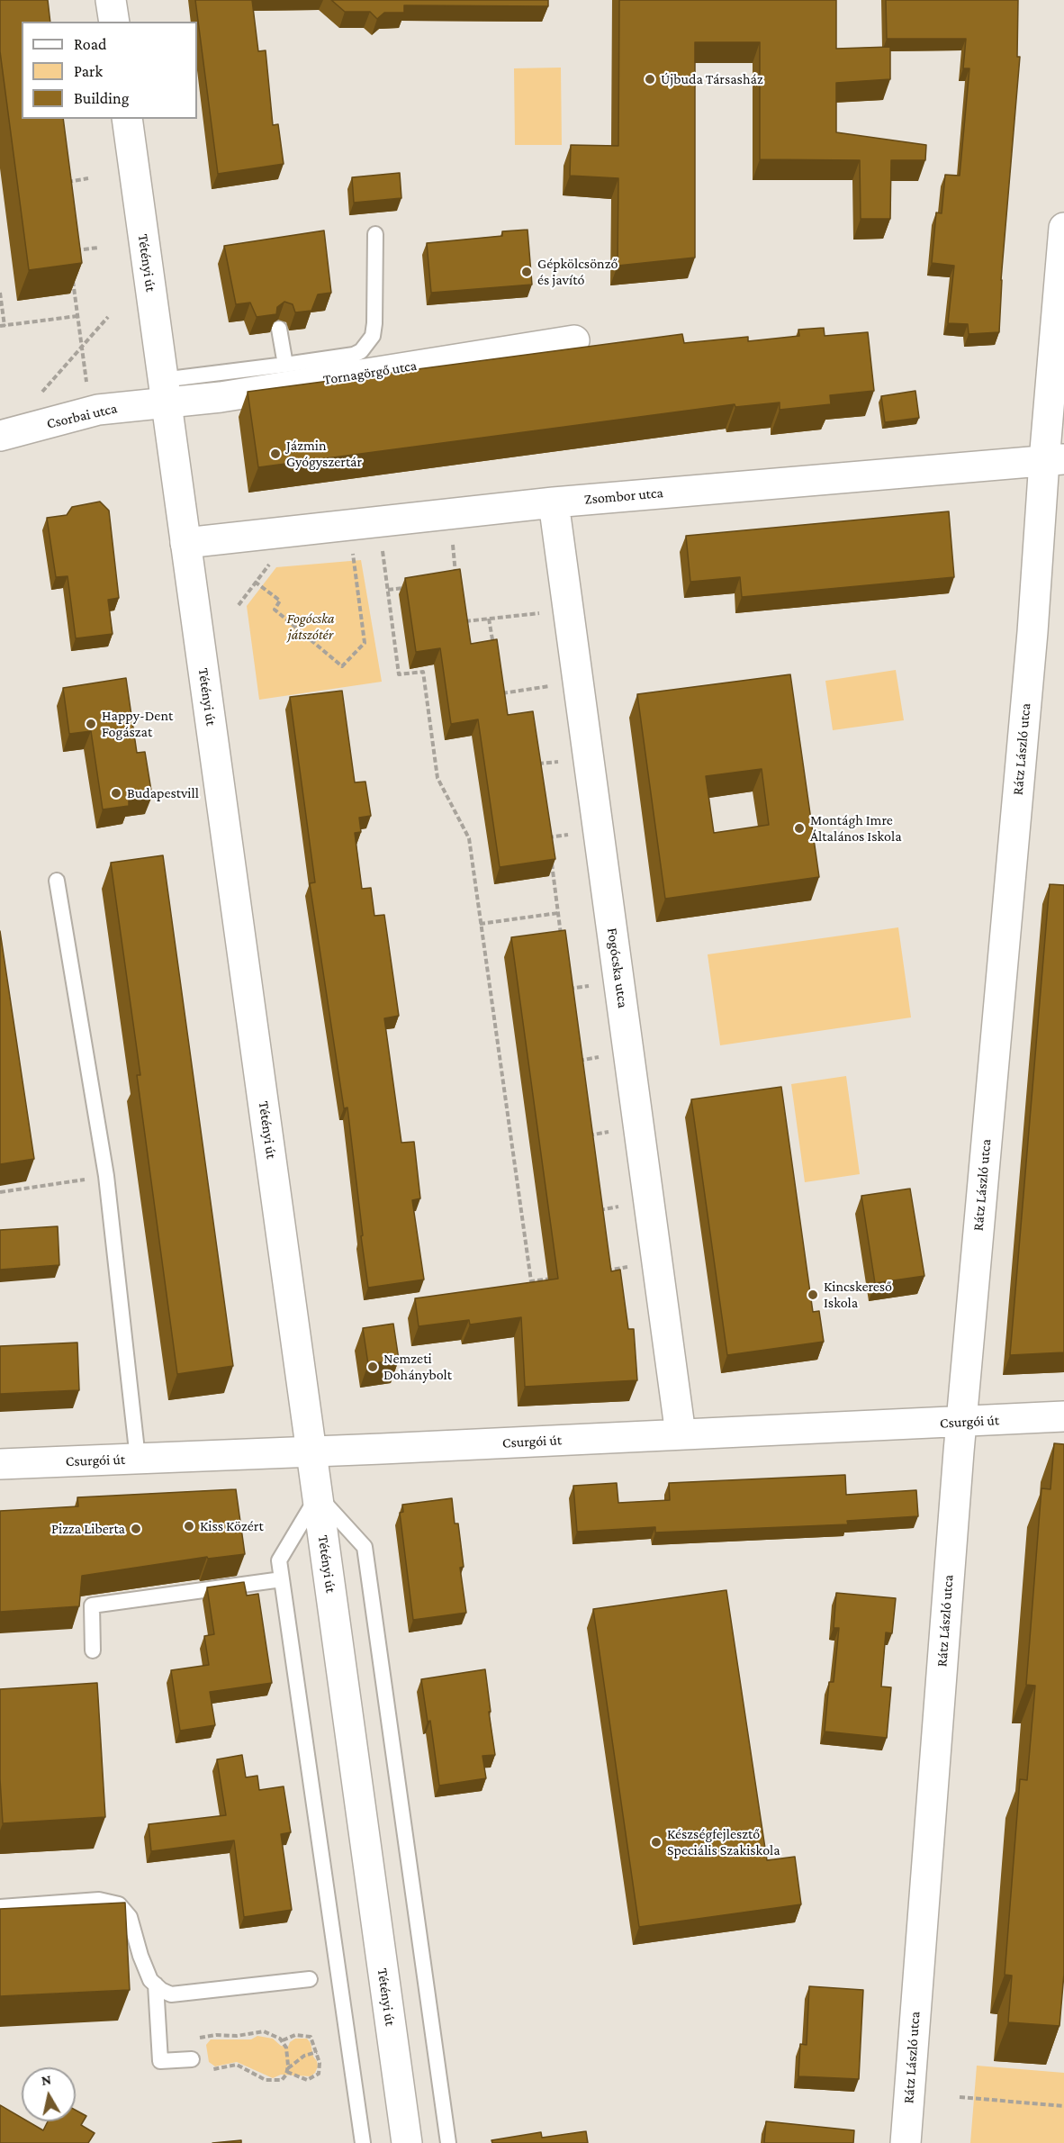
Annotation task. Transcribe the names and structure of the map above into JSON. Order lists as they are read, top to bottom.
{
  "streets": {
    "street": [
      "Tétényi út",
      "Tornagörgő utca",
      "Csorbai utca",
      "Zsombor utca",
      "Rátz László utca",
      "Fogócska utca",
      "Csurgói út"
    ]
  },
  "crossings": [
    ["Tétényi út", "Tornagörgő utca"],
    ["Tétényi út", "Csorbai utca"],
    ["Tétényi út", "Zsombor utca"],
    ["Tétényi út", "Csurgói út"],
    ["Tornagörgő utca", "Csorbai utca"],
    ["Zsombor utca", "Rátz László utca"],
    ["Zsombor utca", "Fogócska utca"],
    ["Rátz László utca", "Csurgói út"],
    ["Fogócska utca", "Csurgói út"]
  ],
  "parks": ["Fogócska játszótér"],
  "places": [
    "Újbuda Társasház",
    "Gépkölcsönző és javító",
    "Jázmin Gyógyszertár",
    "Happy-Dent Fogászat",
    "Budapestvill",
    "Montágh Imre Általános Iskola",
    "Kincskereső Iskola",
    "Nemzeti Dohánybolt",
    "Kiss Közért",
    "Pizza Liberta",
    "Készségfejlesztő Speciális Szakiskola"
  ],
  "legend": ["Road", "Park", "Building"],
  "north": "top"
}
